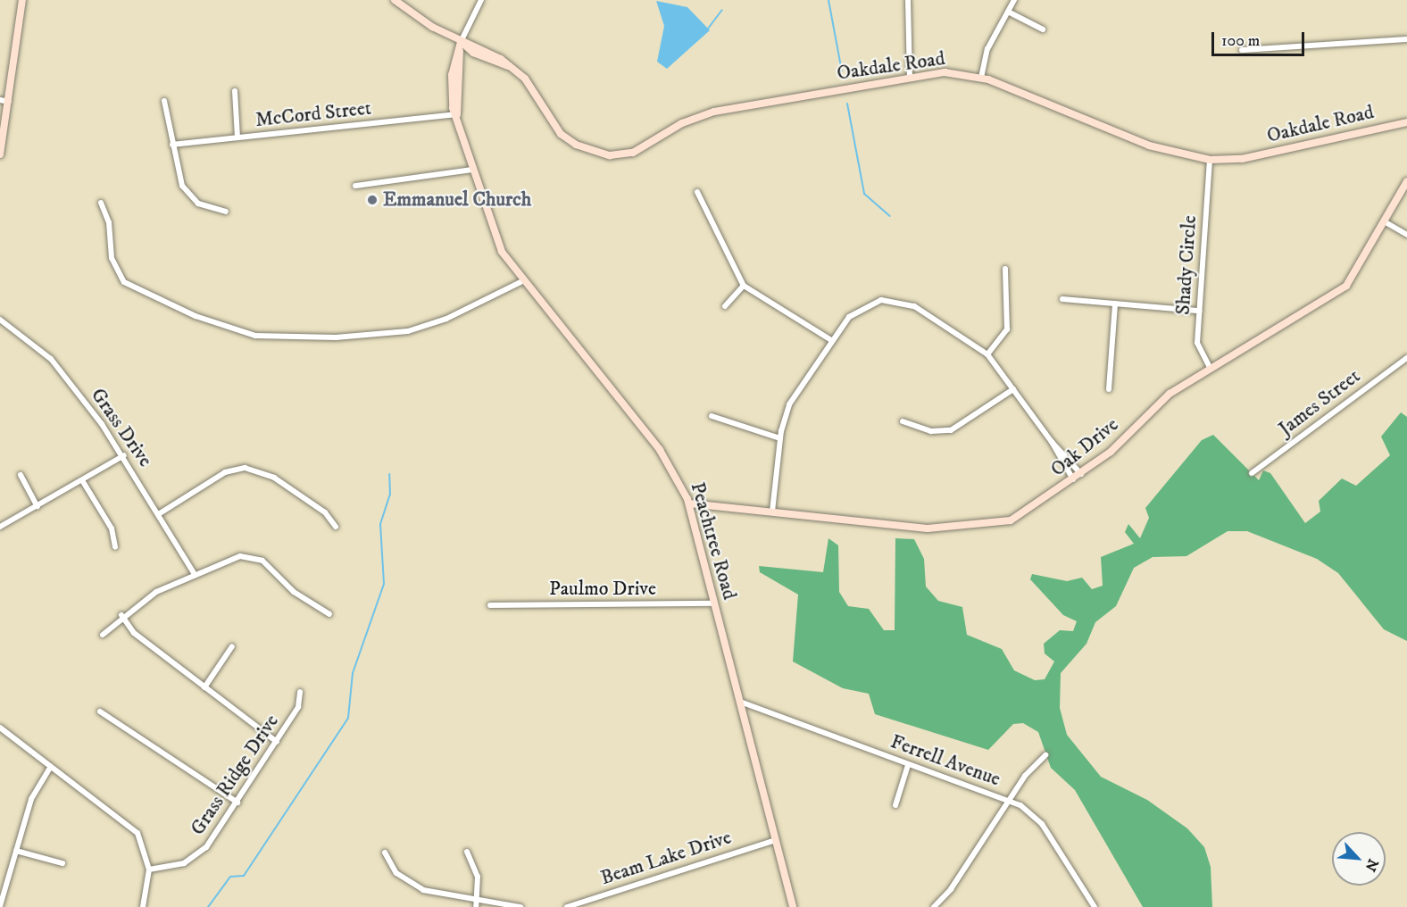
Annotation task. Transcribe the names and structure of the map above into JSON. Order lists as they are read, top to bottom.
{
  "streets": {
    "street": [
      "Oakdale Road",
      "McCord Street",
      "Shady Circle",
      "James Street",
      "Grass Drive",
      "Oak Drive",
      "Peachtree Road",
      "Paulmo Drive",
      "Ferrell Avenue",
      "Grass Ridge Drive",
      "Beam Lake Drive"
    ]
  },
  "crossings": [
    ["Oakdale Road", "Shady Circle"],
    ["Oakdale Road", "Peachtree Road"],
    ["McCord Street", "Peachtree Road"],
    ["Shady Circle", "Oak Drive"],
    ["Oak Drive", "Peachtree Road"],
    ["Peachtree Road", "Paulmo Drive"],
    ["Peachtree Road", "Ferrell Avenue"],
    ["Peachtree Road", "Beam Lake Drive"]
  ],
  "places": ["Emmanuel Church"],
  "scale_bar": "100 m",
  "north": "bottom right"
}
